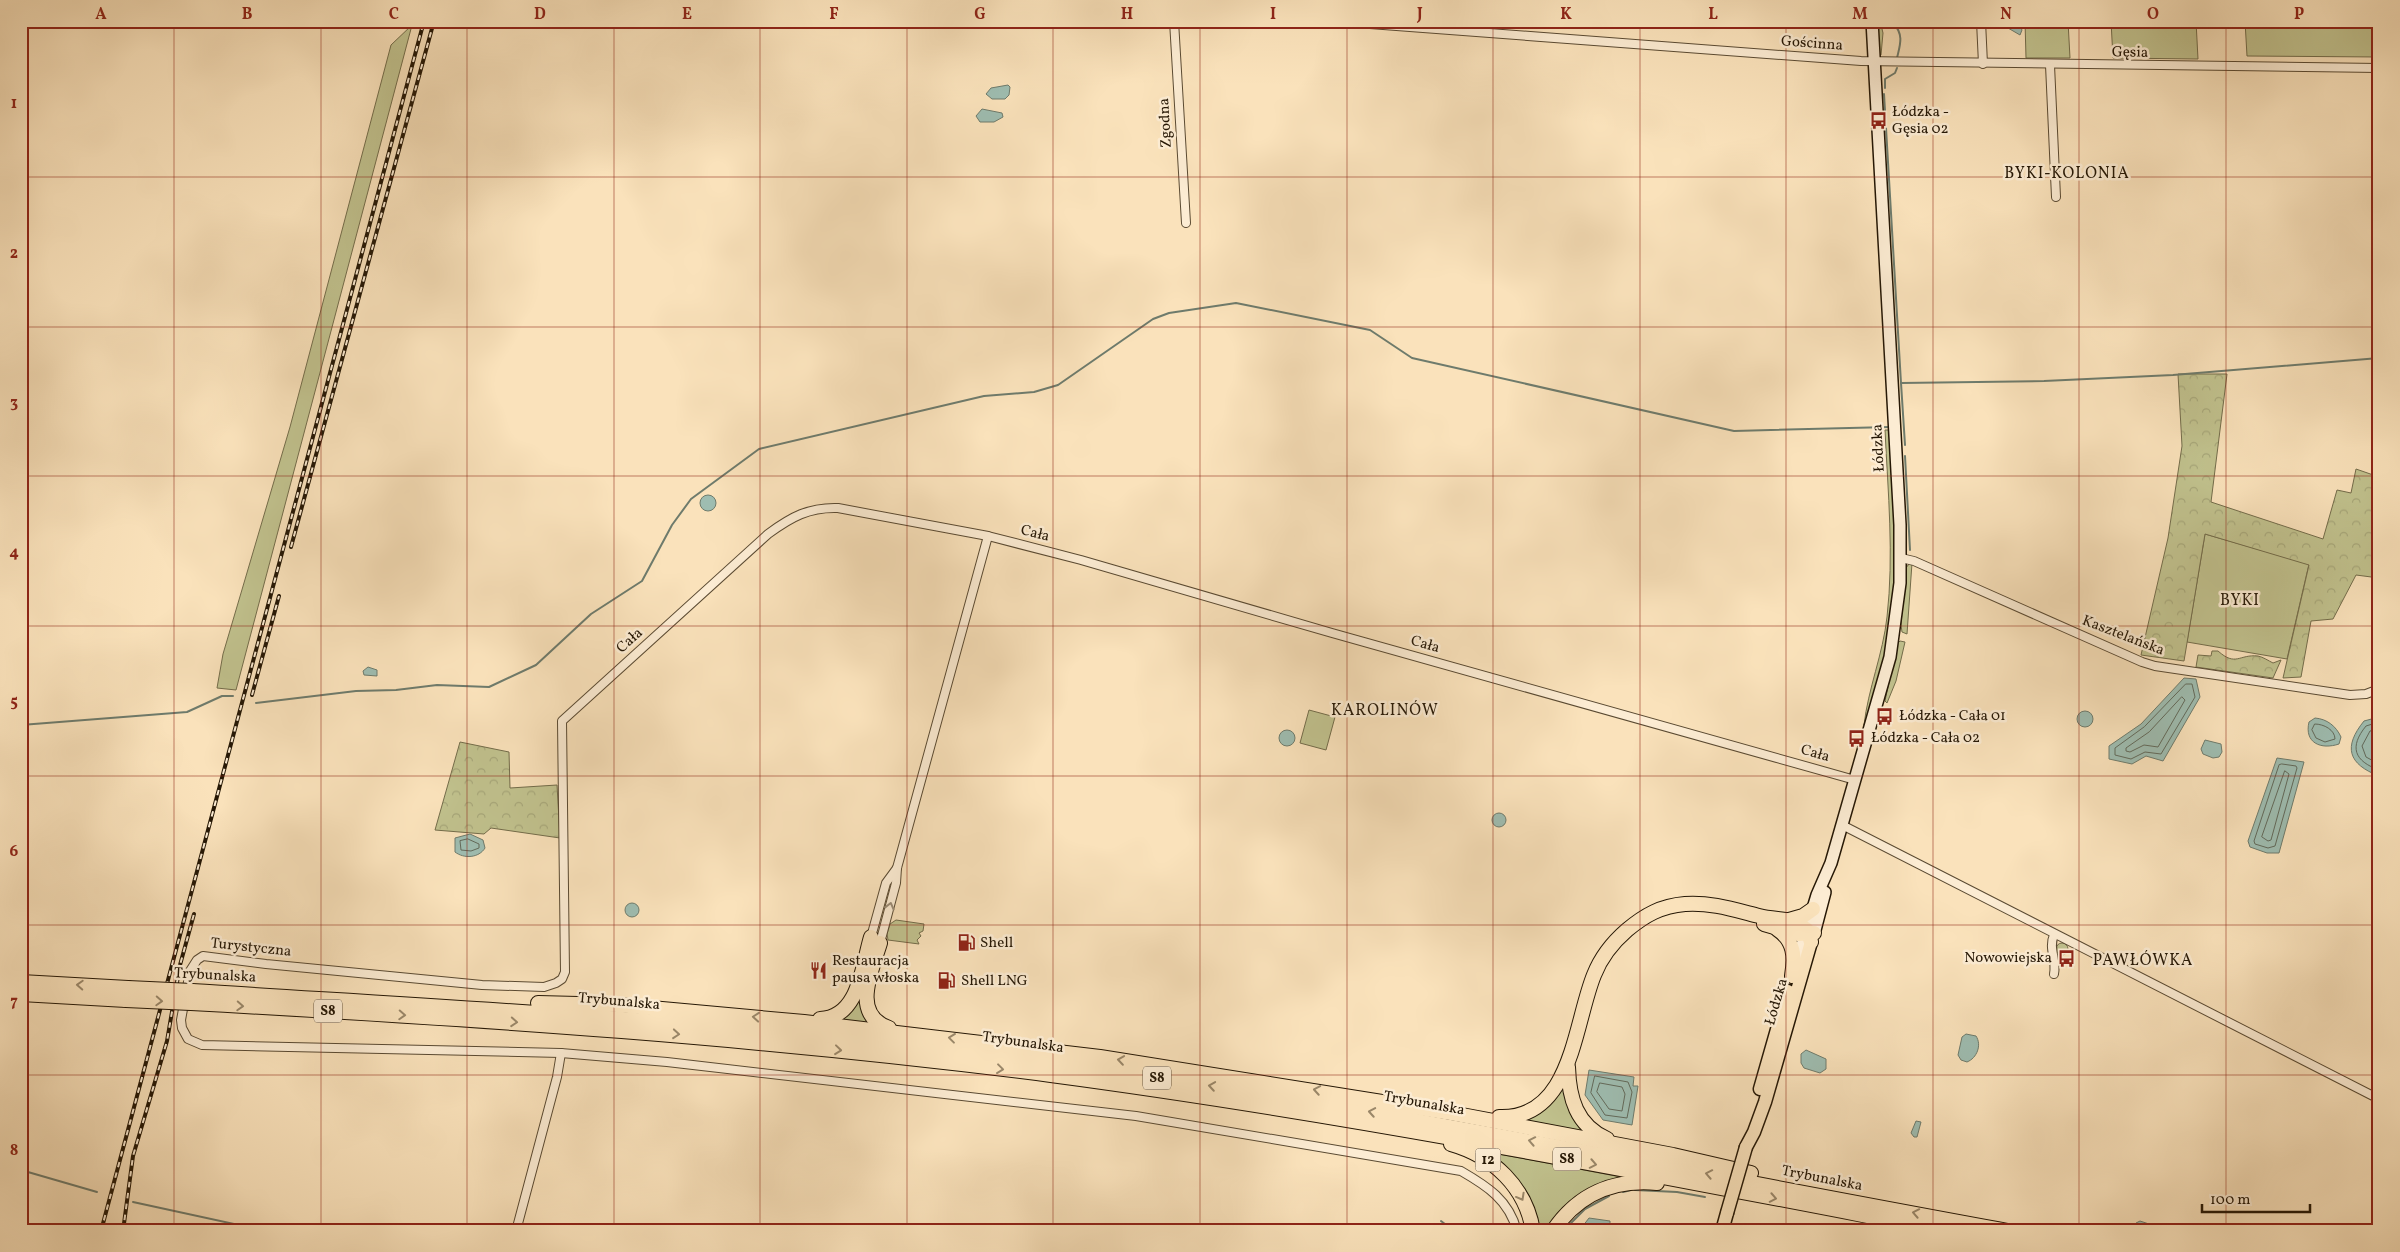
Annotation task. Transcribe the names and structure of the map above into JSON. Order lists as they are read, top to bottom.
{
  "streets": {
    "highway": ["Trybunalska", "S8", "12"],
    "main road": ["Łódzka"],
    "street": [
      "Gościnna",
      "Gęsia",
      "Zgodna",
      "Cała",
      "Kasztelańska",
      "Turystyczna"
    ]
  },
  "crossings": [
    ["Gościnna", "Gęsia"],
    ["Gościnna", "Łódzka"],
    ["Gęsia", "Łódzka"],
    ["Łódzka", "Cała"],
    ["Łódzka", "Kasztelańska"],
    ["Cała", "Turystyczna"],
    ["Trybunalska", "12"]
  ],
  "districts": [
    "BYKI-KOLONIA",
    "BYKI",
    "KAROLINÓW",
    "PAWŁÓWKA"
  ],
  "places": {
    "bus stop": [
      "Łódzka - Gęsia 02",
      "Łódzka - Cała 01",
      "Łódzka - Cała 02",
      "Nowowiejska"
    ],
    "fuel station": ["Shell", "Shell LNG"],
    "restaurant": ["Restauracja pausa włoska"]
  },
  "scale_bar": "100 m",
  "grid": {
    "columns": [
      "A",
      "B",
      "C",
      "D",
      "E",
      "F",
      "G",
      "H",
      "I",
      "J",
      "K",
      "L",
      "M",
      "N",
      "O",
      "P"
    ],
    "rows": [
      "1",
      "2",
      "3",
      "4",
      "5",
      "6",
      "7",
      "8"
    ]
  }
}
